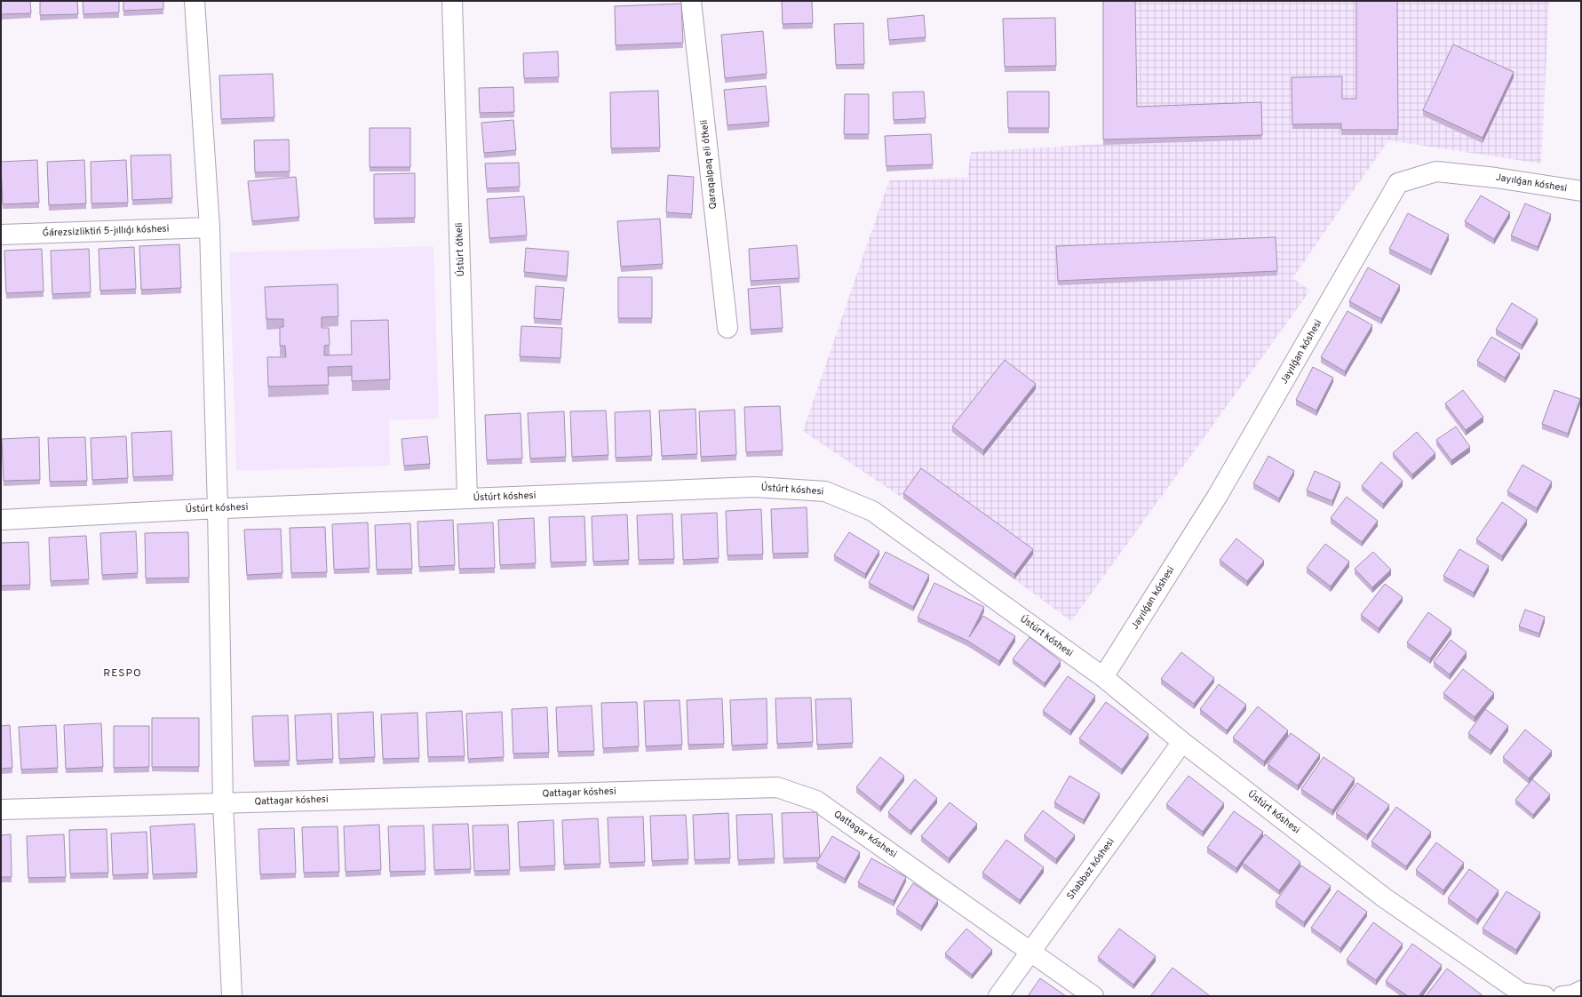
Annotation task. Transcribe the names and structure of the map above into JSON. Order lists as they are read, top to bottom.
{
  "streets": {
    "street": [
      "Qaraqalpaq eli ótkeli",
      "Jayılǵan kóshesi",
      "Ǵárezsizliktiń 5-jıllıǵı kóshesi",
      "Ústúrt ótkeli",
      "Ústúrt kóshesi",
      "Qattagar kóshesi",
      "Shabbaz kóshesi"
    ]
  },
  "crossings": [
    ["Jayılǵan kóshesi", "Ústúrt kóshesi"],
    ["Ústúrt ótkeli", "Ústúrt kóshesi"],
    ["Ústúrt kóshesi", "Shabbaz kóshesi"],
    ["Qattagar kóshesi", "Shabbaz kóshesi"]
  ],
  "districts": ["RESPO"]
}
